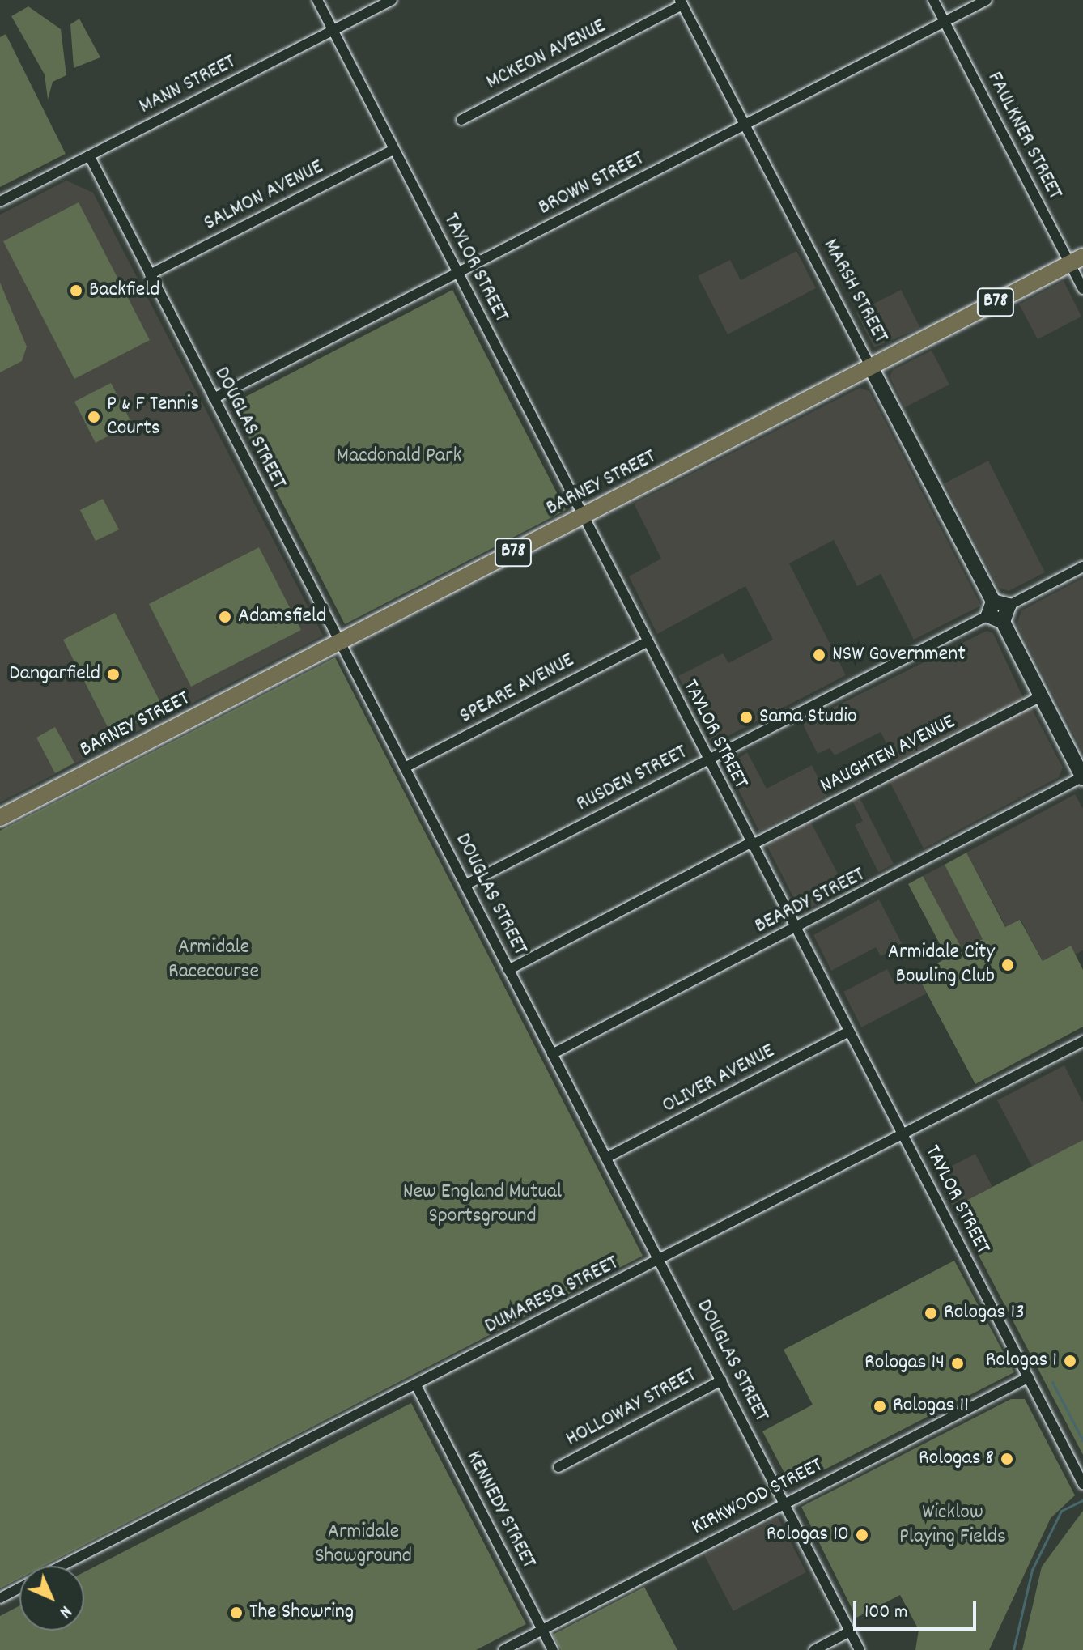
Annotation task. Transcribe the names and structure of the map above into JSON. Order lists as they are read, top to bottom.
{
  "streets": {
    "main road": ["MARSH STREET", "B78", "BARNEY STREET"],
    "street": [
      "MCKEON AVENUE",
      "MANN STREET",
      "FAULKNER STREET",
      "BROWN STREET",
      "SALMON AVENUE",
      "TAYLOR STREET",
      "DOUGLAS STREET",
      "SPEARE AVENUE",
      "NAUGHTEN AVENUE",
      "RUSDEN STREET",
      "BEARDY STREET",
      "OLIVER AVENUE",
      "DUMARESQ STREET",
      "HOLLOWAY STREET",
      "KIRKWOOD STREET",
      "KENNEDY STREET"
    ]
  },
  "crossings": [
    ["MCKEON AVENUE", "MARSH STREET"],
    ["MANN STREET", "TAYLOR STREET"],
    ["MANN STREET", "DOUGLAS STREET"],
    ["FAULKNER STREET", "BROWN STREET"],
    ["FAULKNER STREET", "BARNEY STREET"],
    ["BROWN STREET", "TAYLOR STREET"],
    ["BROWN STREET", "MARSH STREET"],
    ["BROWN STREET", "DOUGLAS STREET"],
    ["SALMON AVENUE", "TAYLOR STREET"],
    ["SALMON AVENUE", "DOUGLAS STREET"],
    ["TAYLOR STREET", "BARNEY STREET"],
    ["TAYLOR STREET", "SPEARE AVENUE"],
    ["TAYLOR STREET", "NAUGHTEN AVENUE"],
    ["TAYLOR STREET", "RUSDEN STREET"],
    ["TAYLOR STREET", "BEARDY STREET"],
    ["TAYLOR STREET", "OLIVER AVENUE"],
    ["TAYLOR STREET", "DUMARESQ STREET"],
    ["TAYLOR STREET", "KIRKWOOD STREET"],
    ["MARSH STREET", "BARNEY STREET"],
    ["MARSH STREET", "RUSDEN STREET"],
    ["DOUGLAS STREET", "BARNEY STREET"],
    ["DOUGLAS STREET", "SPEARE AVENUE"],
    ["DOUGLAS STREET", "NAUGHTEN AVENUE"],
    ["DOUGLAS STREET", "RUSDEN STREET"],
    ["DOUGLAS STREET", "BEARDY STREET"],
    ["DOUGLAS STREET", "OLIVER AVENUE"],
    ["DOUGLAS STREET", "DUMARESQ STREET"],
    ["DOUGLAS STREET", "HOLLOWAY STREET"],
    ["DOUGLAS STREET", "KIRKWOOD STREET"],
    ["DUMARESQ STREET", "KENNEDY STREET"],
    ["KIRKWOOD STREET", "KENNEDY STREET"]
  ],
  "parks": [
    "Macdonald Park",
    "Armidale Racecourse",
    "New England Mutual Sportsground",
    "Wicklow Playing Fields",
    "Armidale Showground"
  ],
  "places": [
    "Backfield",
    "P & F Tennis Courts",
    "Adamsfield",
    "NSW Government",
    "Dangarfield",
    "Sama Studio",
    "Armidale City Bowling Club",
    "Rologas 13",
    "Rologas 1",
    "Rologas 14",
    "Rologas 11",
    "Rologas 8",
    "Rologas 10",
    "The Showring"
  ],
  "scale_bar": "100 m",
  "north": "bottom right"
}
